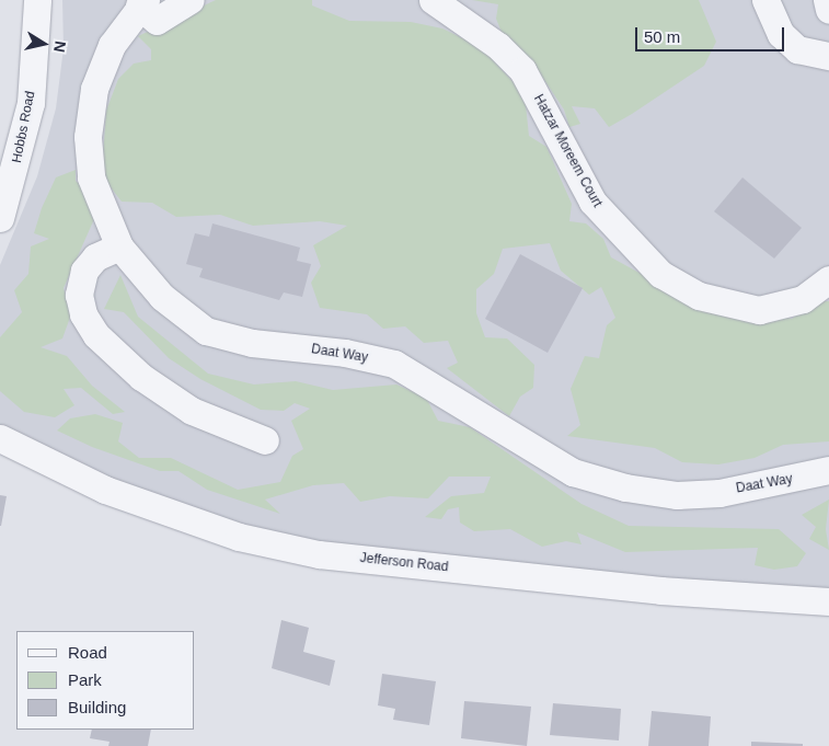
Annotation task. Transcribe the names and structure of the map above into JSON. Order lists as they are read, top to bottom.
{
  "streets": {
    "street": [
      "Hobbs Road",
      "Hatzar Moreem Court",
      "Daat Way",
      "Jefferson Road"
    ]
  },
  "legend": ["Road", "Park", "Building"],
  "scale_bar": "50 m",
  "north": "right"
}
